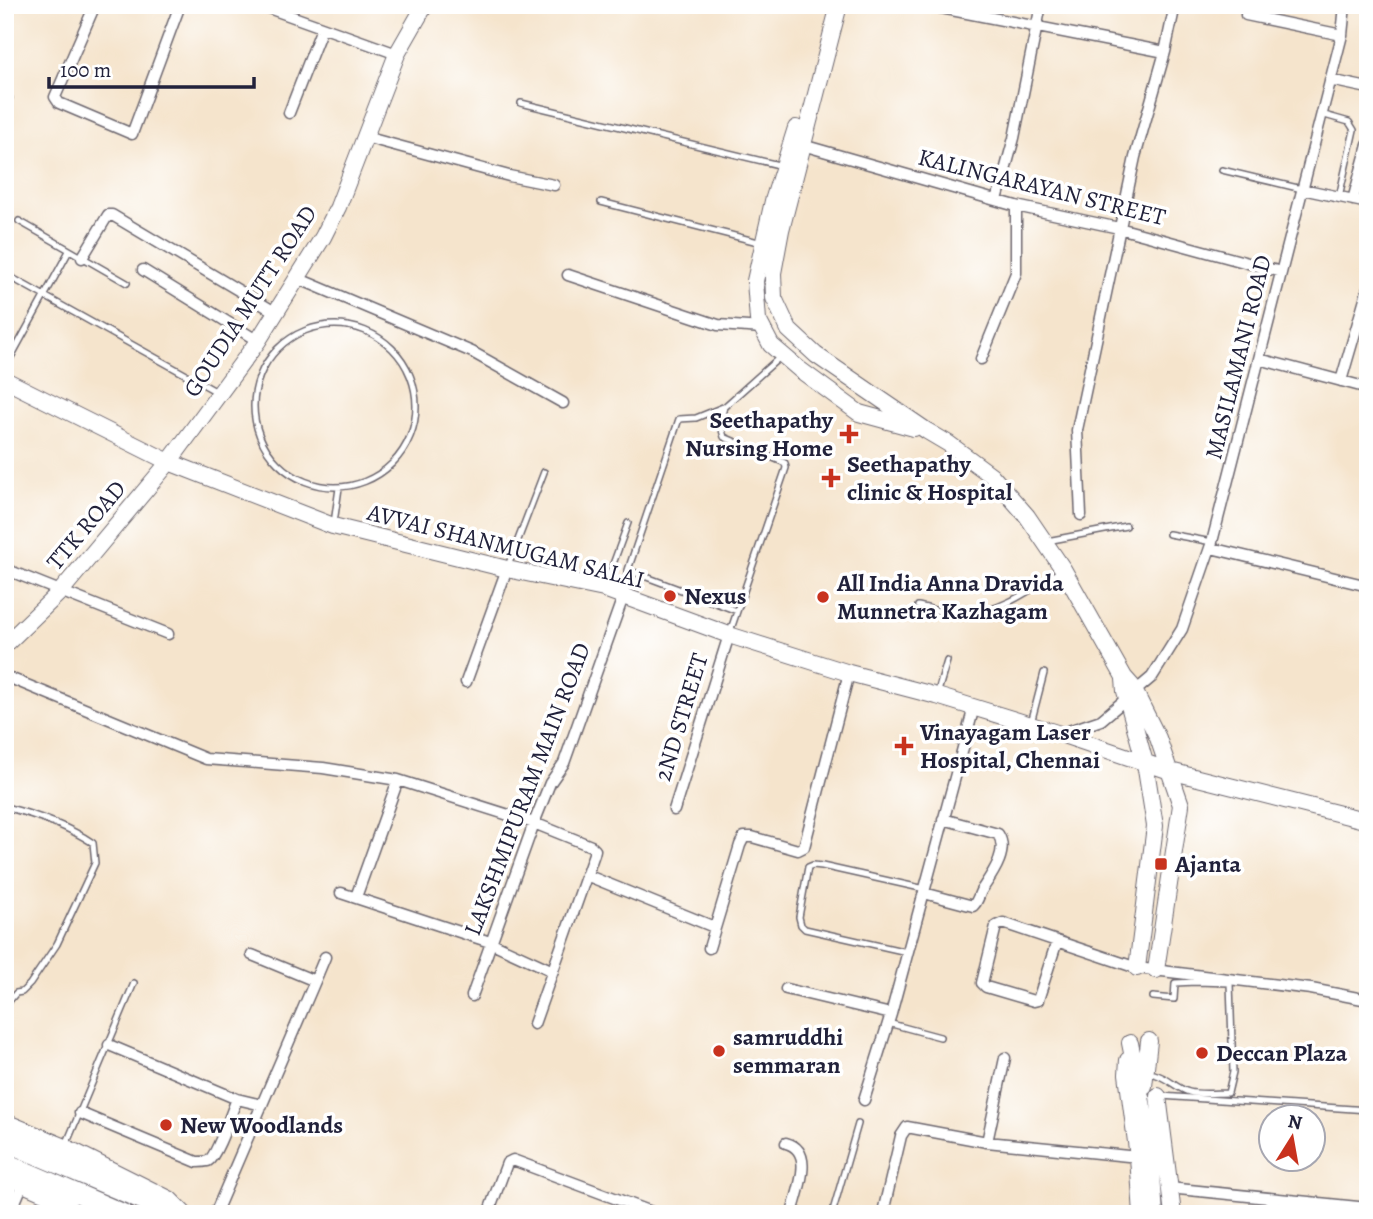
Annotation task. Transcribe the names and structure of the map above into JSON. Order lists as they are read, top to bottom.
{
  "streets": {
    "main road": ["GOUDIA MUTT ROAD", "TTK ROAD", "AVVAI SHANMUGAM SALAI"],
    "street": [
      "KALINGARAYAN STREET",
      "MASILAMANI ROAD",
      "2ND STREET",
      "LAKSHMIPURAM MAIN ROAD"
    ]
  },
  "crossings": [
    ["KALINGARAYAN STREET", "MASILAMANI ROAD"],
    ["GOUDIA MUTT ROAD", "TTK ROAD"],
    ["GOUDIA MUTT ROAD", "AVVAI SHANMUGAM SALAI"],
    ["MASILAMANI ROAD", "AVVAI SHANMUGAM SALAI"],
    ["TTK ROAD", "AVVAI SHANMUGAM SALAI"],
    ["AVVAI SHANMUGAM SALAI", "2ND STREET"],
    ["AVVAI SHANMUGAM SALAI", "LAKSHMIPURAM MAIN ROAD"]
  ],
  "places": {
    "health": ["Seethapathy Nursing Home", "Seethapathy clinic & Hospital", "Vinayagam Laser Hospital, Chennai"],
    "other": [
      "Nexus",
      "All India Anna Dravida Munnetra Kazhagam",
      "samruddhi semmaran",
      "Deccan Plaza",
      "New Woodlands"
    ],
    "transit": ["Ajanta"]
  },
  "scale_bar": "100 m",
  "north": "top"
}
